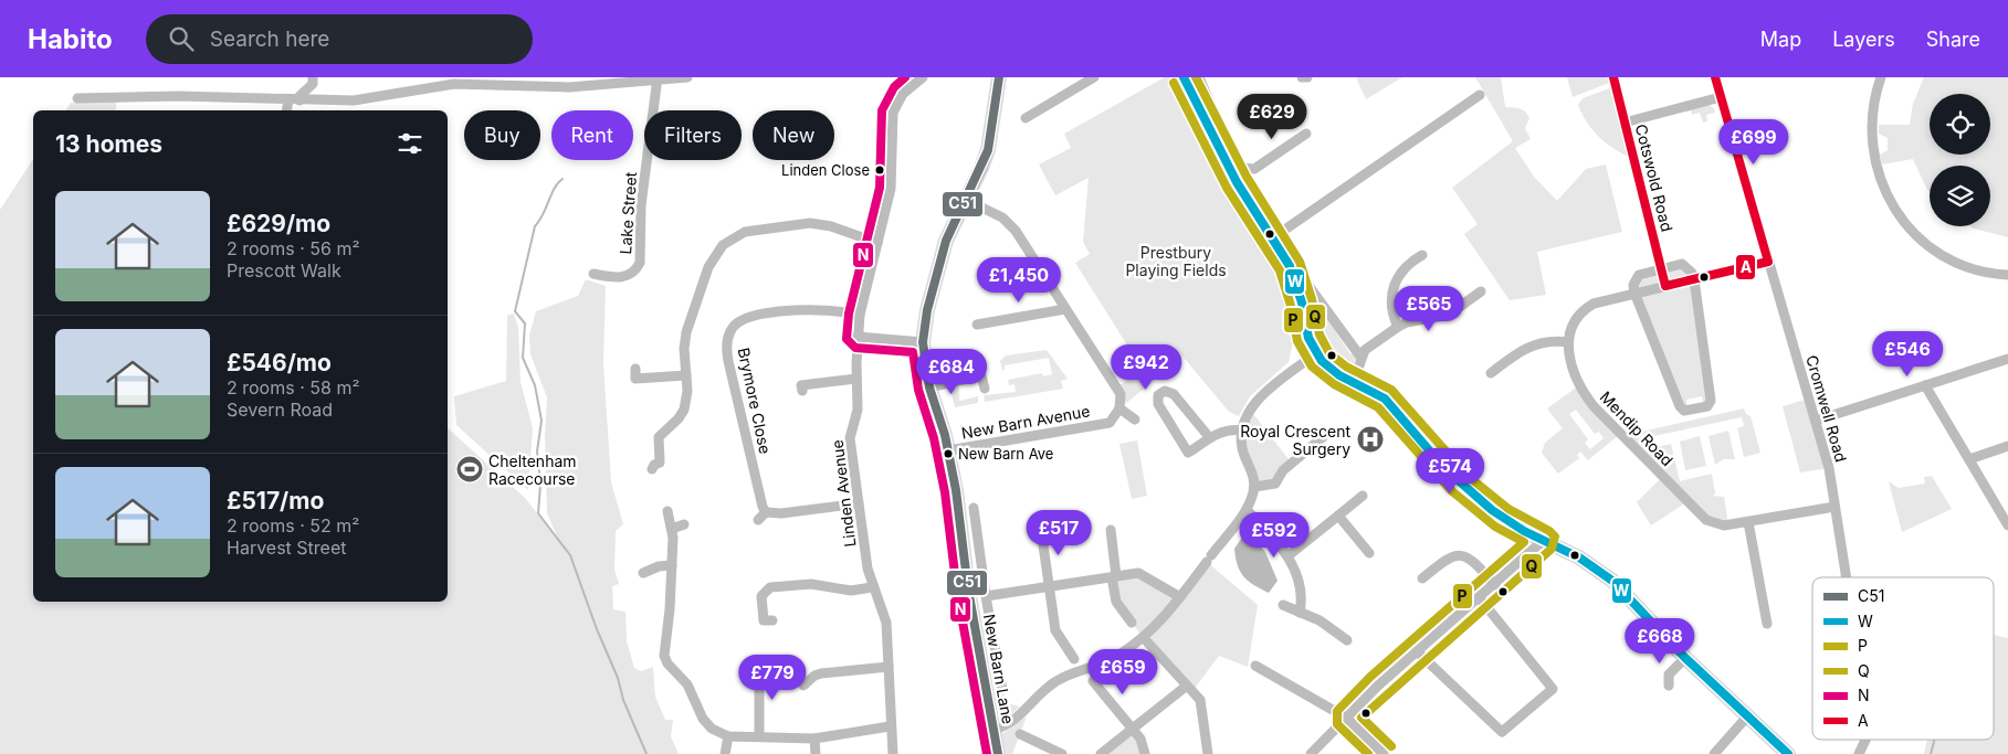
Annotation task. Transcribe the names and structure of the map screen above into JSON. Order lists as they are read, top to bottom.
{
  "streets": {
    "main road": ["New Barn Lane"],
    "street": [
      "Cotswold Road",
      "Lake Street",
      "Brymore Close",
      "Cromwell Road",
      "New Barn Avenue",
      "Mendip Road",
      "Linden Avenue"
    ]
  },
  "crossings": [
    ["Brymore Close", "Linden Avenue"],
    ["Cromwell Road", "Mendip Road"],
    ["New Barn Avenue", "New Barn Lane"]
  ],
  "parks": ["Prestbury Playing Fields"],
  "places": {
    "other": ["Linden Close", "New Barn Ave"],
    "hospital": ["Royal Crescent Surgery"],
    "sports": ["Cheltenham Racecourse"]
  },
  "lines": [
    "transit line C51",
    "transit line W",
    "transit line Q",
    "transit line N",
    "transit line A",
    "transit line P"
  ],
  "legend": [
    "C51",
    "W",
    "P",
    "Q",
    "N",
    "A"
  ],
  "page": {
    "header": "Habito",
    "search": "Search here",
    "nav": ["Map", "Layers", "Share"],
    "price": [
      "£629",
      "£699",
      "£1,450",
      "£565",
      "£546",
      "£942",
      "£684",
      "£574",
      "£517",
      "£592",
      "£668",
      "£659",
      "£779"
    ],
    "chip": [
      "Buy",
      "Rent",
      "Filters",
      "New"
    ],
    "heading": "13 homes",
    "list": [
      {
        "name": "£629/mo",
        "note": "2 rooms · 56 m² · Prescott Walk"
      },
      {
        "name": "£546/mo",
        "note": "2 rooms · 58 m² · Severn Road"
      },
      {
        "name": "£517/mo",
        "note": "2 rooms · 52 m² · Harvest Street"
      }
    ]
  }
}
